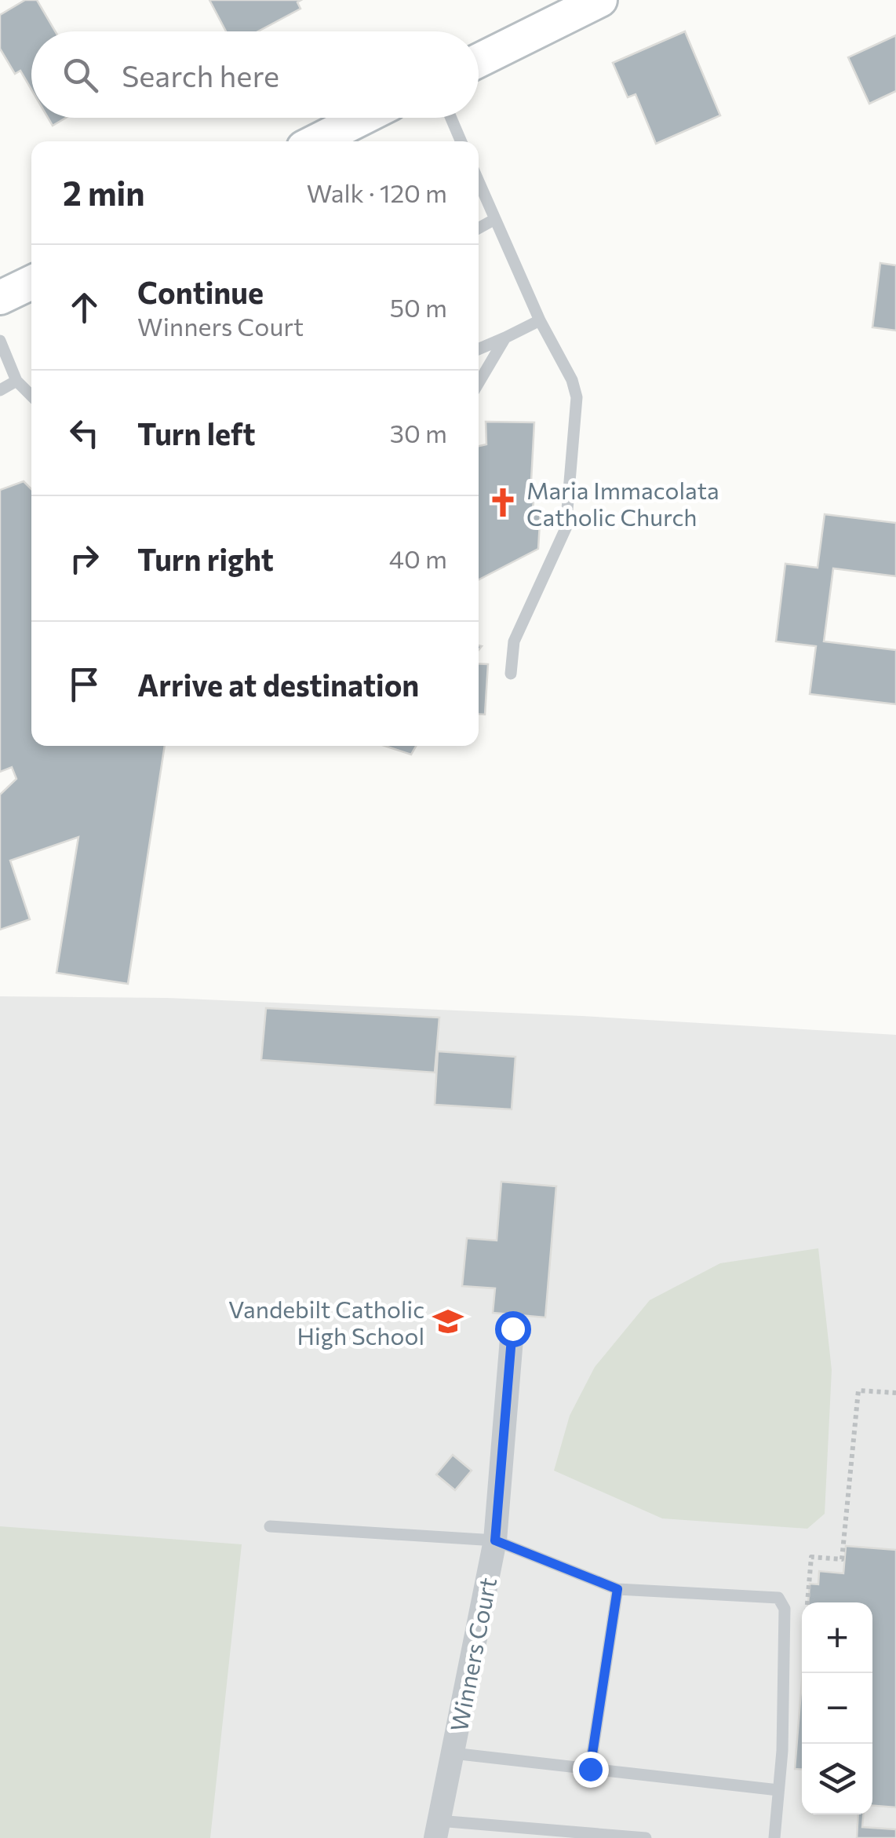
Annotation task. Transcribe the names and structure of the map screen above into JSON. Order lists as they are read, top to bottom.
{
  "streets": {
    "street": ["Winners Court"]
  },
  "places": {
    "church": ["Maria Immacolata Catholic Church"],
    "school or university": ["Vandebilt Catholic High School"]
  },
  "page": {
    "search": "Search here",
    "heading": ["2 min", "Walk · 120 m"],
    "list": [
      ["Continue", "Winners Court", "50 m"],
      ["Turn left", "30 m"],
      ["Turn right", "40 m"],
      "Arrive at destination"
    ],
    "map_buttons": ["+", "−"]
  }
}
